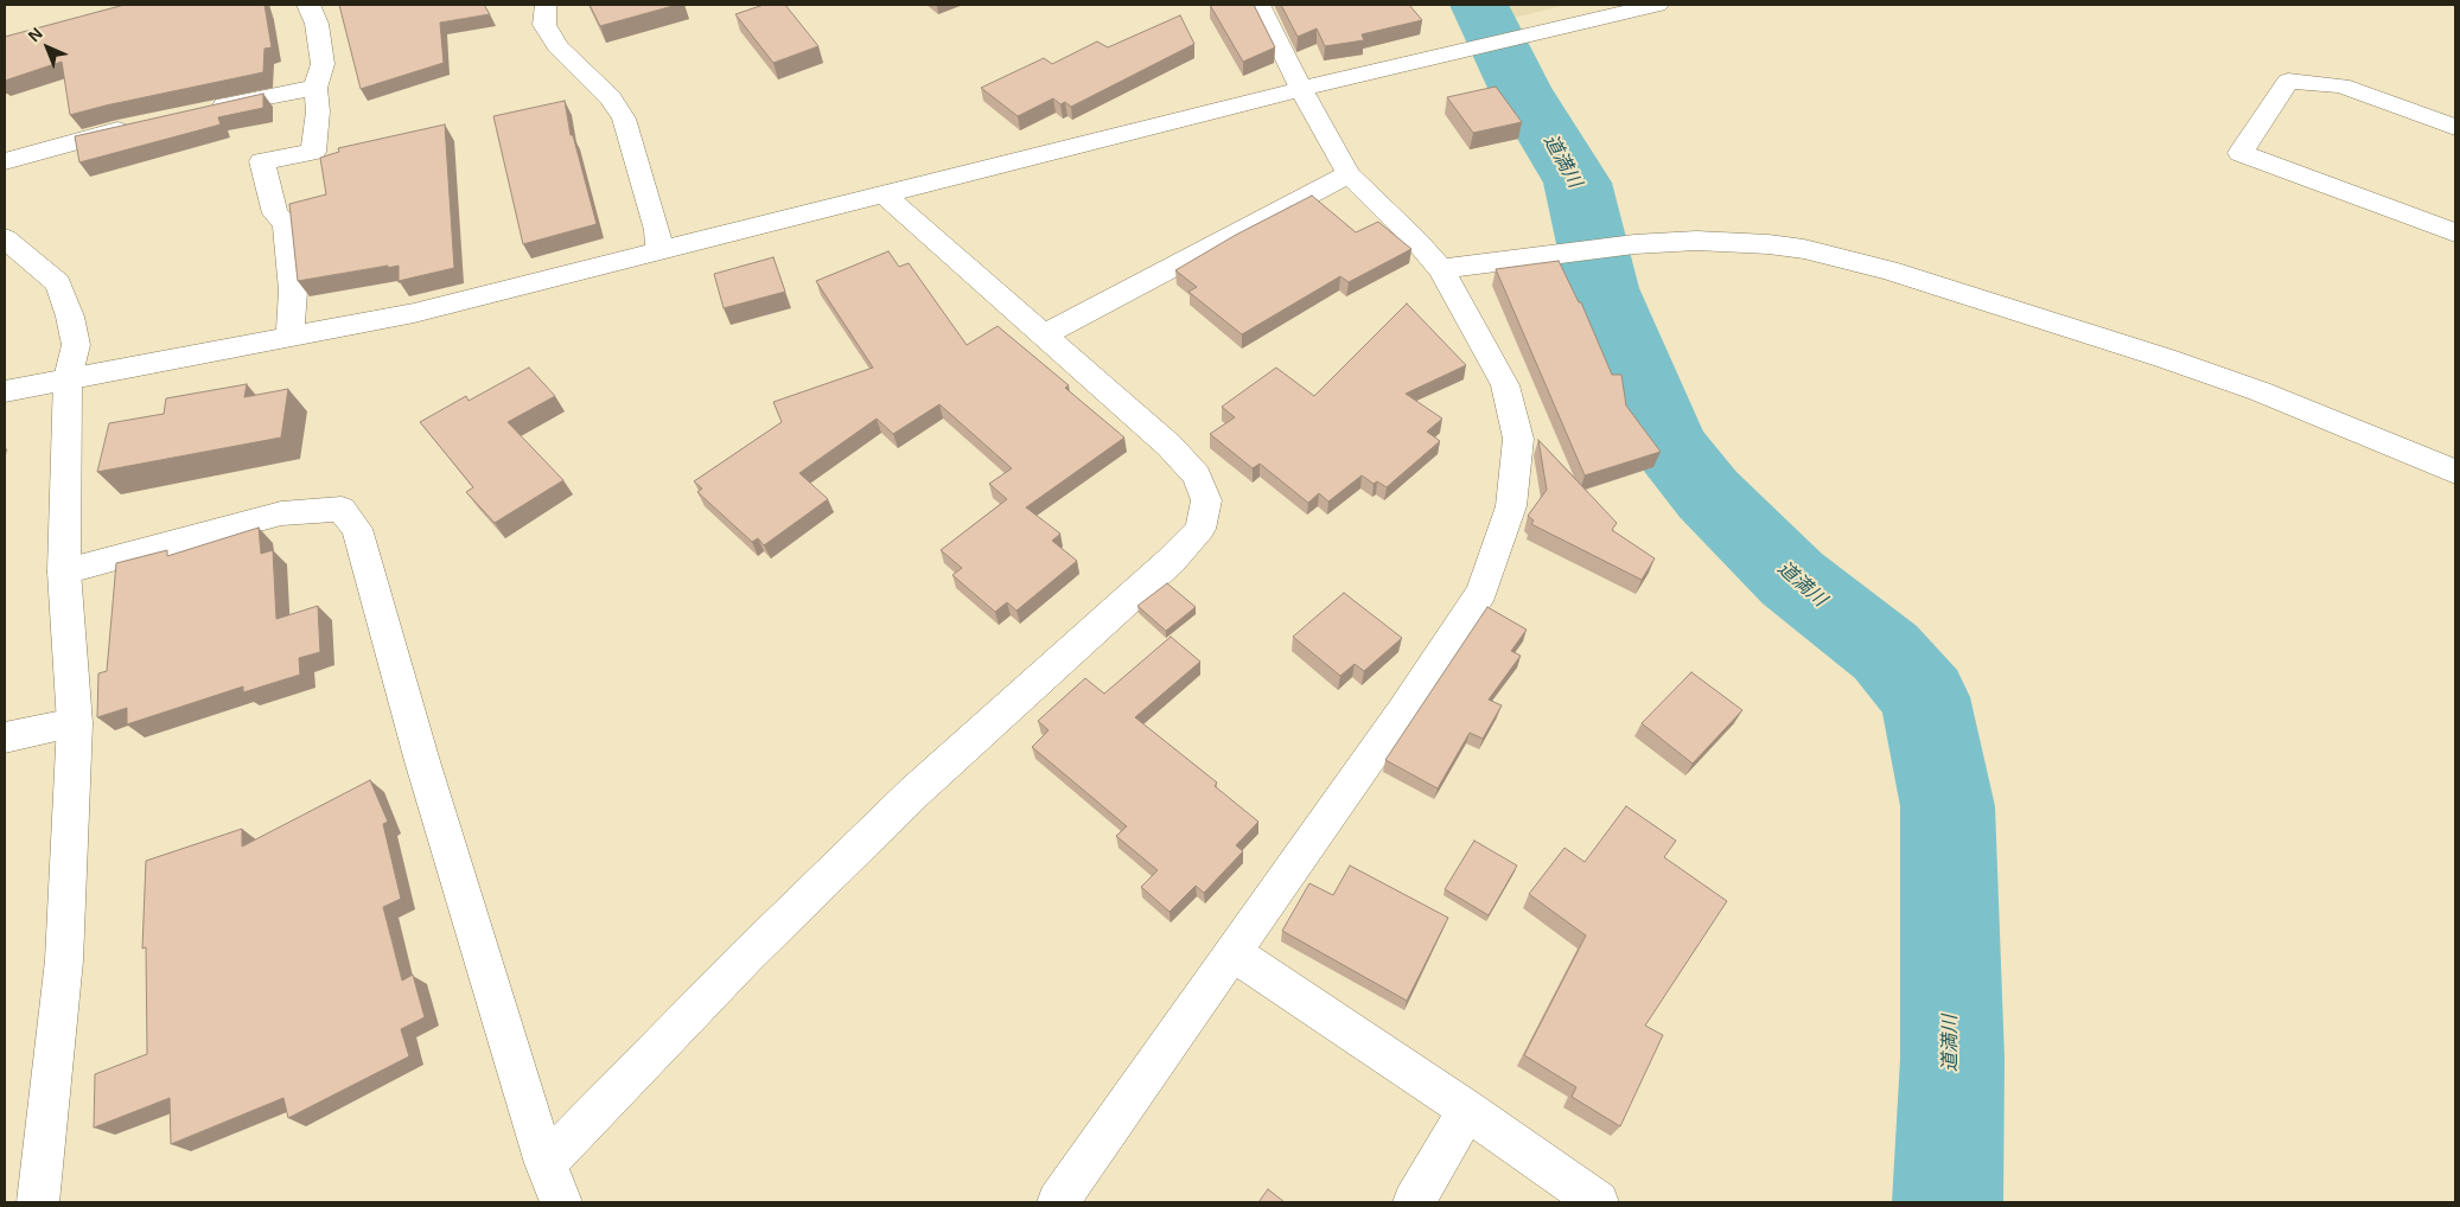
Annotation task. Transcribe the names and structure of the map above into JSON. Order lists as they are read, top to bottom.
{
  "water": ["道満川"],
  "north": "top left"
}
